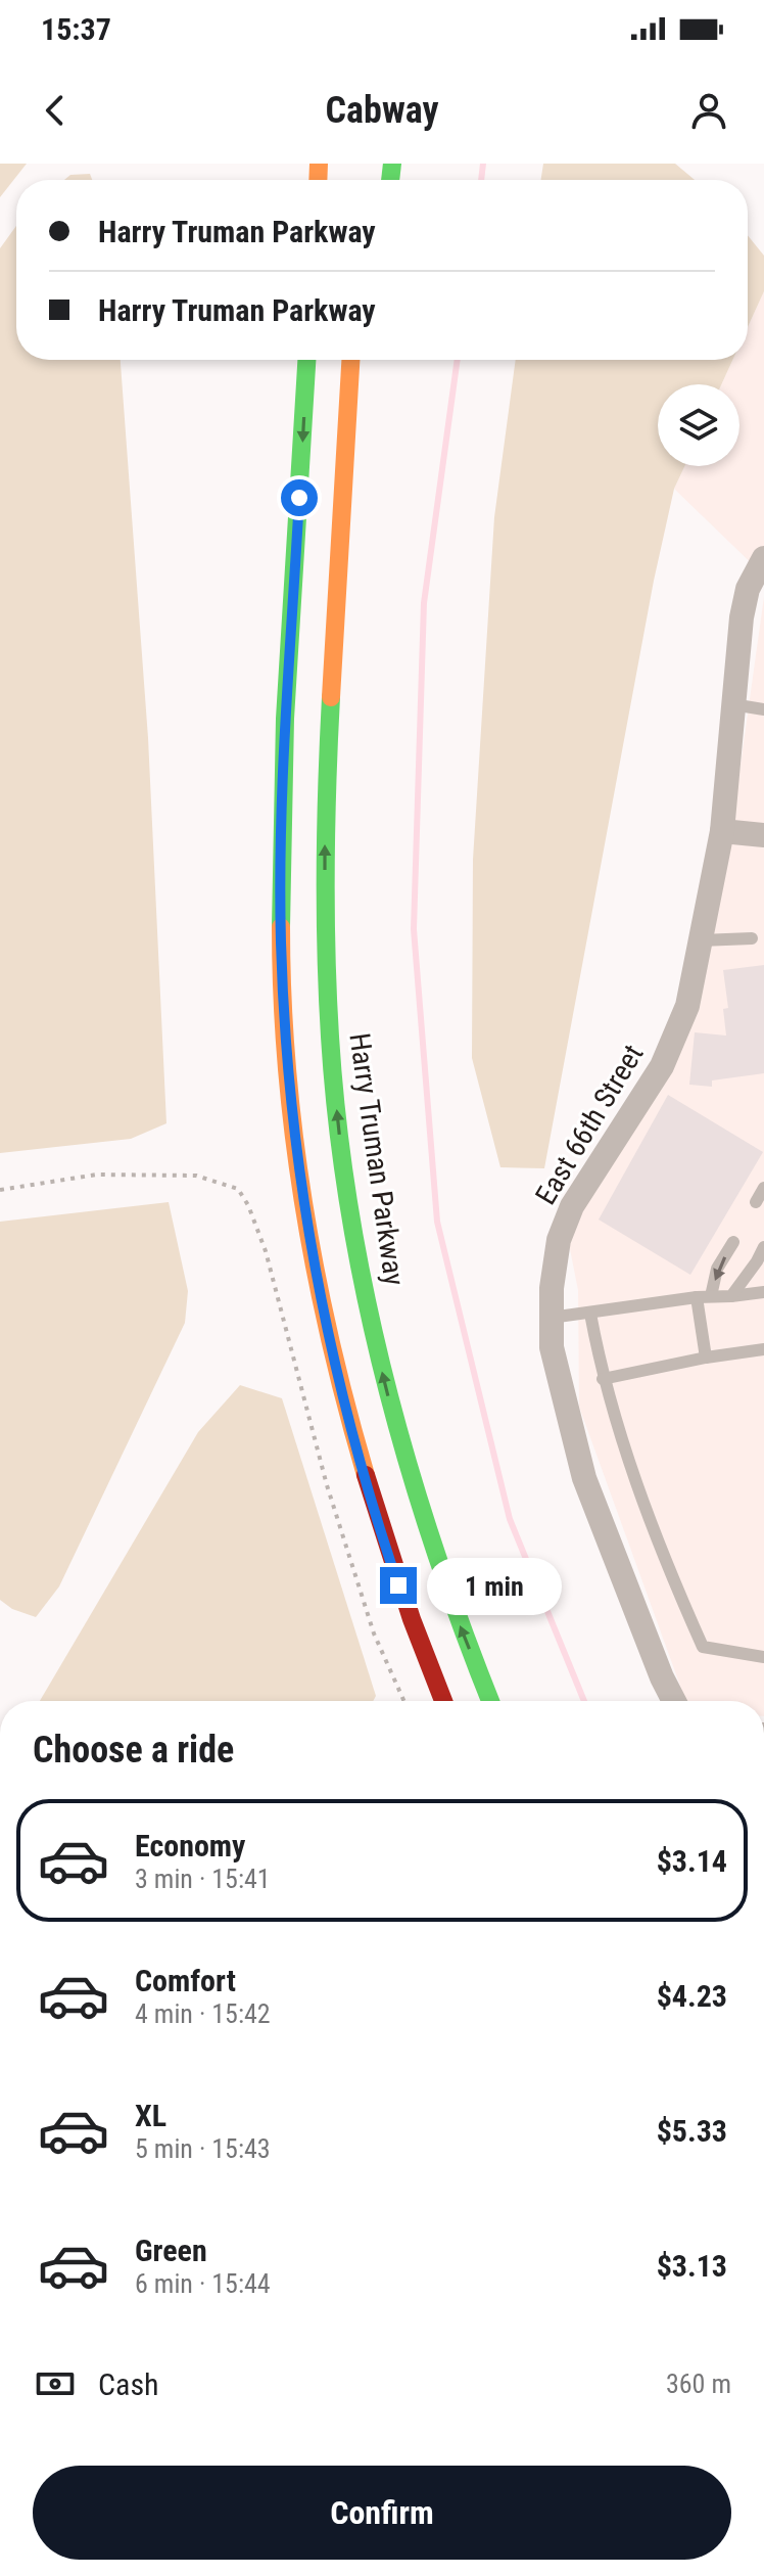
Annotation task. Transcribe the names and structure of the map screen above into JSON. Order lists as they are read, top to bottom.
{
  "streets": {
    "highway": ["Harry Truman Parkway"],
    "street": ["East 66th Street"]
  },
  "page": {
    "status": "15:37",
    "header": "Cabway",
    "banner": ["Harry Truman Parkway", "Harry Truman Parkway"],
    "bubble": "1 min",
    "heading": "Choose a ride",
    "list": [
      {
        "name": "Economy",
        "note": "3 min · 15:41",
        "value": "$3.14"
      },
      {
        "name": "Comfort",
        "note": "4 min · 15:42",
        "value": "$4.23"
      },
      {
        "name": "XL",
        "note": "5 min · 15:43",
        "value": "$5.33"
      },
      {
        "name": "Green",
        "note": "6 min · 15:44",
        "value": "$3.13"
      }
    ],
    "pay": ["Cash", "360 m"],
    "buttons": "Confirm"
  }
}
